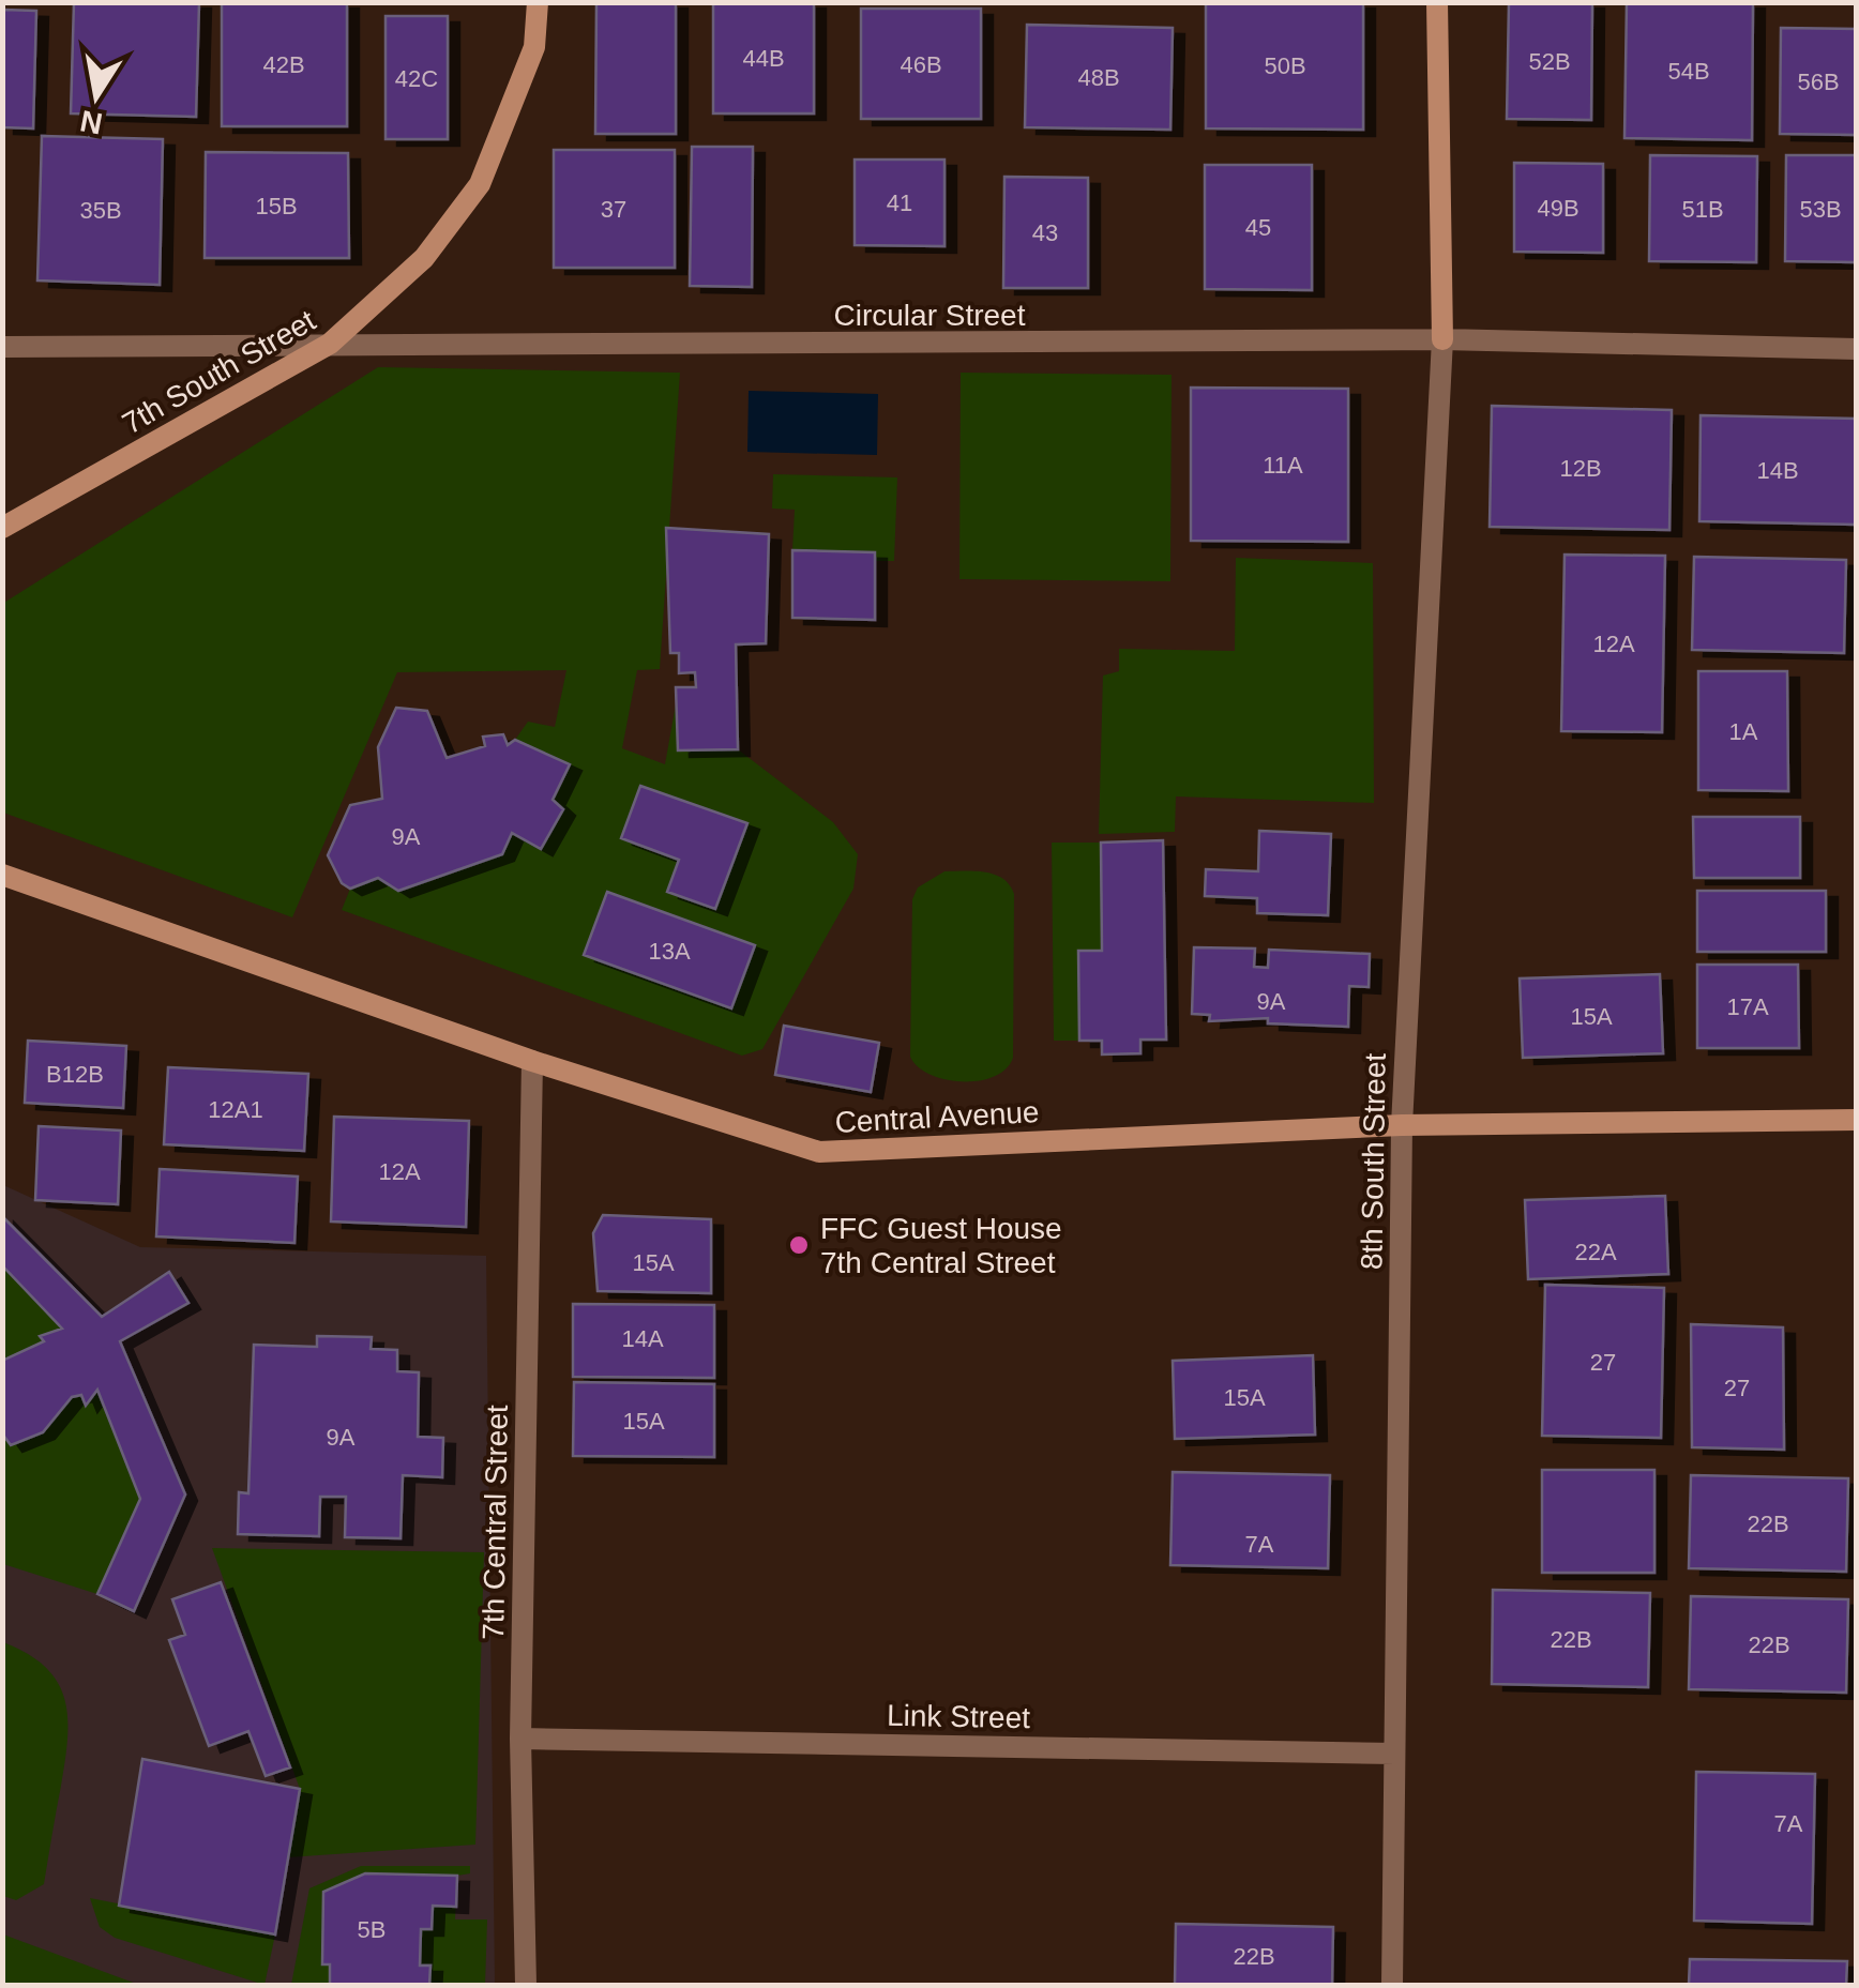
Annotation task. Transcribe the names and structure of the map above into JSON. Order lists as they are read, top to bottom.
{
  "streets": {
    "street": [
      "Circular Street",
      "7th South Street",
      "Central Avenue",
      "8th South Street",
      "7th Central Street",
      "Link Street"
    ]
  },
  "crossings": [
    ["Circular Street", "7th South Street"],
    ["Circular Street", "8th South Street"],
    ["Central Avenue", "8th South Street"],
    ["Central Avenue", "7th Central Street"],
    ["8th South Street", "Link Street"],
    ["7th Central Street", "Link Street"]
  ],
  "places": ["FFC Guest House 7th Central Street"],
  "house_numbers": [
    "44B",
    "52B",
    "42B",
    "46B",
    "50B",
    "54B",
    "48B",
    "42C",
    "56B",
    "41",
    "15B",
    "49B",
    "37",
    "51B",
    "53B",
    "35B",
    "45",
    "43",
    "11A",
    "12B",
    "14B",
    "12A",
    "1A",
    "9A",
    "13A",
    "9A",
    "17A",
    "15A",
    "B12B",
    "12A1",
    "12A",
    "22A",
    "15A",
    "14A",
    "27",
    "27",
    "15A",
    "15A",
    "9A",
    "22B",
    "7A",
    "22B",
    "22B",
    "7A",
    "5B",
    "22B"
  ],
  "north": "bottom"
}
